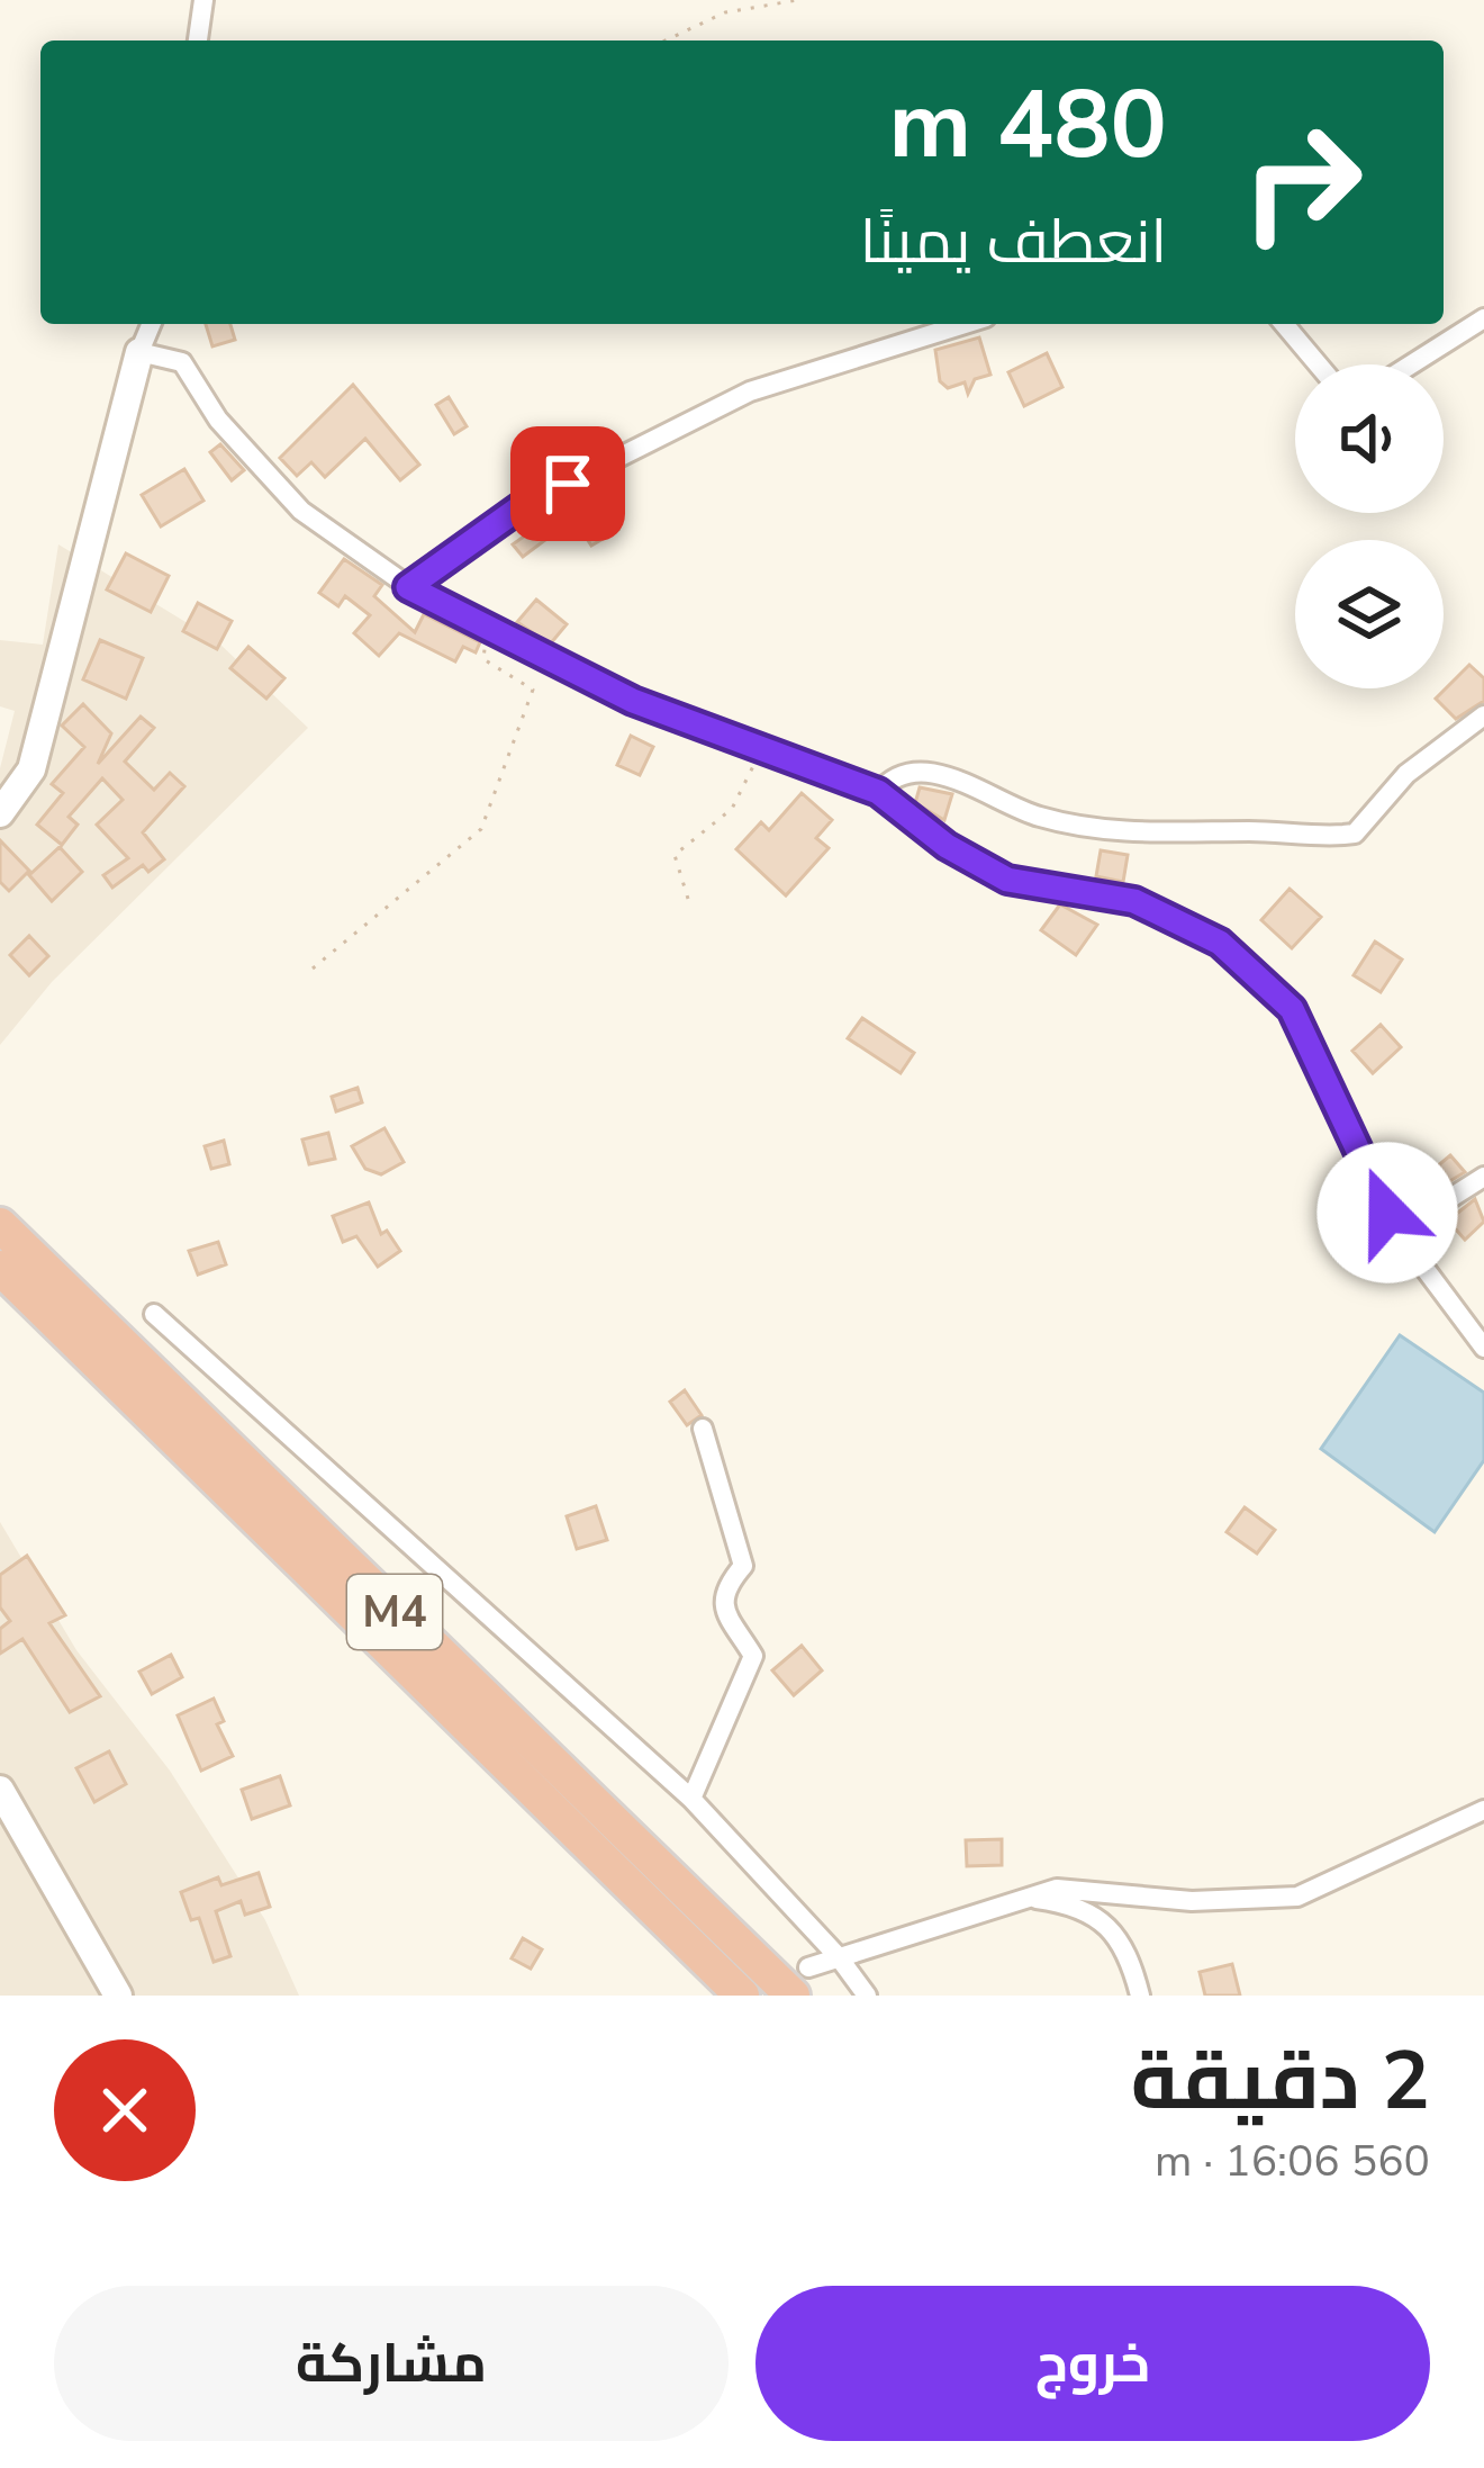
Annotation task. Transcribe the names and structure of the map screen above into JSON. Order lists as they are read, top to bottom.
{
  "streets": {
    "highway": ["M4"]
  },
  "page": {
    "turn": ["480 m", "انعطف يمينًا"],
    "heading": ["2 دقيقة", "560 m · 16:06"],
    "buttons": ["خروج", "مشاركة"]
  }
}
